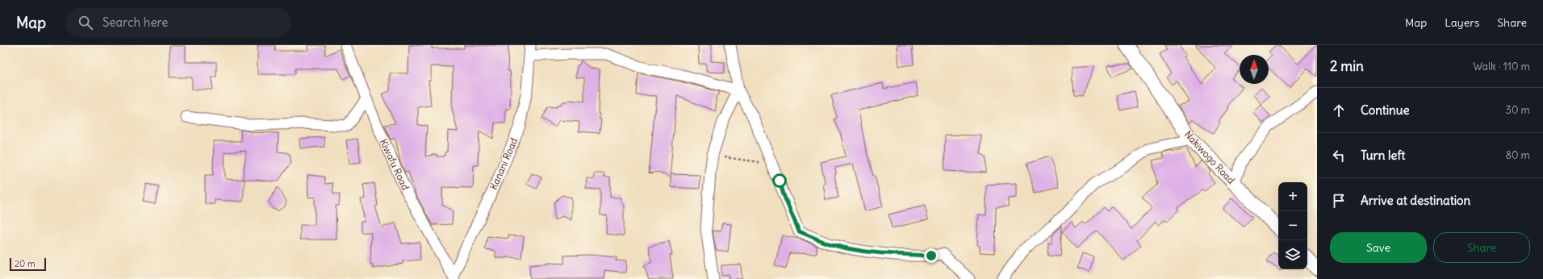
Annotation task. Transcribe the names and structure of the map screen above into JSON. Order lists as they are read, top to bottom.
{
  "streets": {
    "street": ["Nakiwogo Road", "Kanani Road", "Kiwafu Road"]
  },
  "crossings": [
    ["Kanani Road", "Kiwafu Road"]
  ],
  "scale_bar": "20 m",
  "north": "top",
  "page": {
    "header": "Map",
    "search": "Search here",
    "nav": ["Map", "Layers", "Share"],
    "heading": ["2 min", "Walk · 110 m"],
    "list": [
      ["Continue", "30 m"],
      ["Turn left", "80 m"],
      "Arrive at destination"
    ],
    "map_buttons": ["+", "−"],
    "buttons": ["Save", "Share"],
    "scale": "20 m"
  }
}
